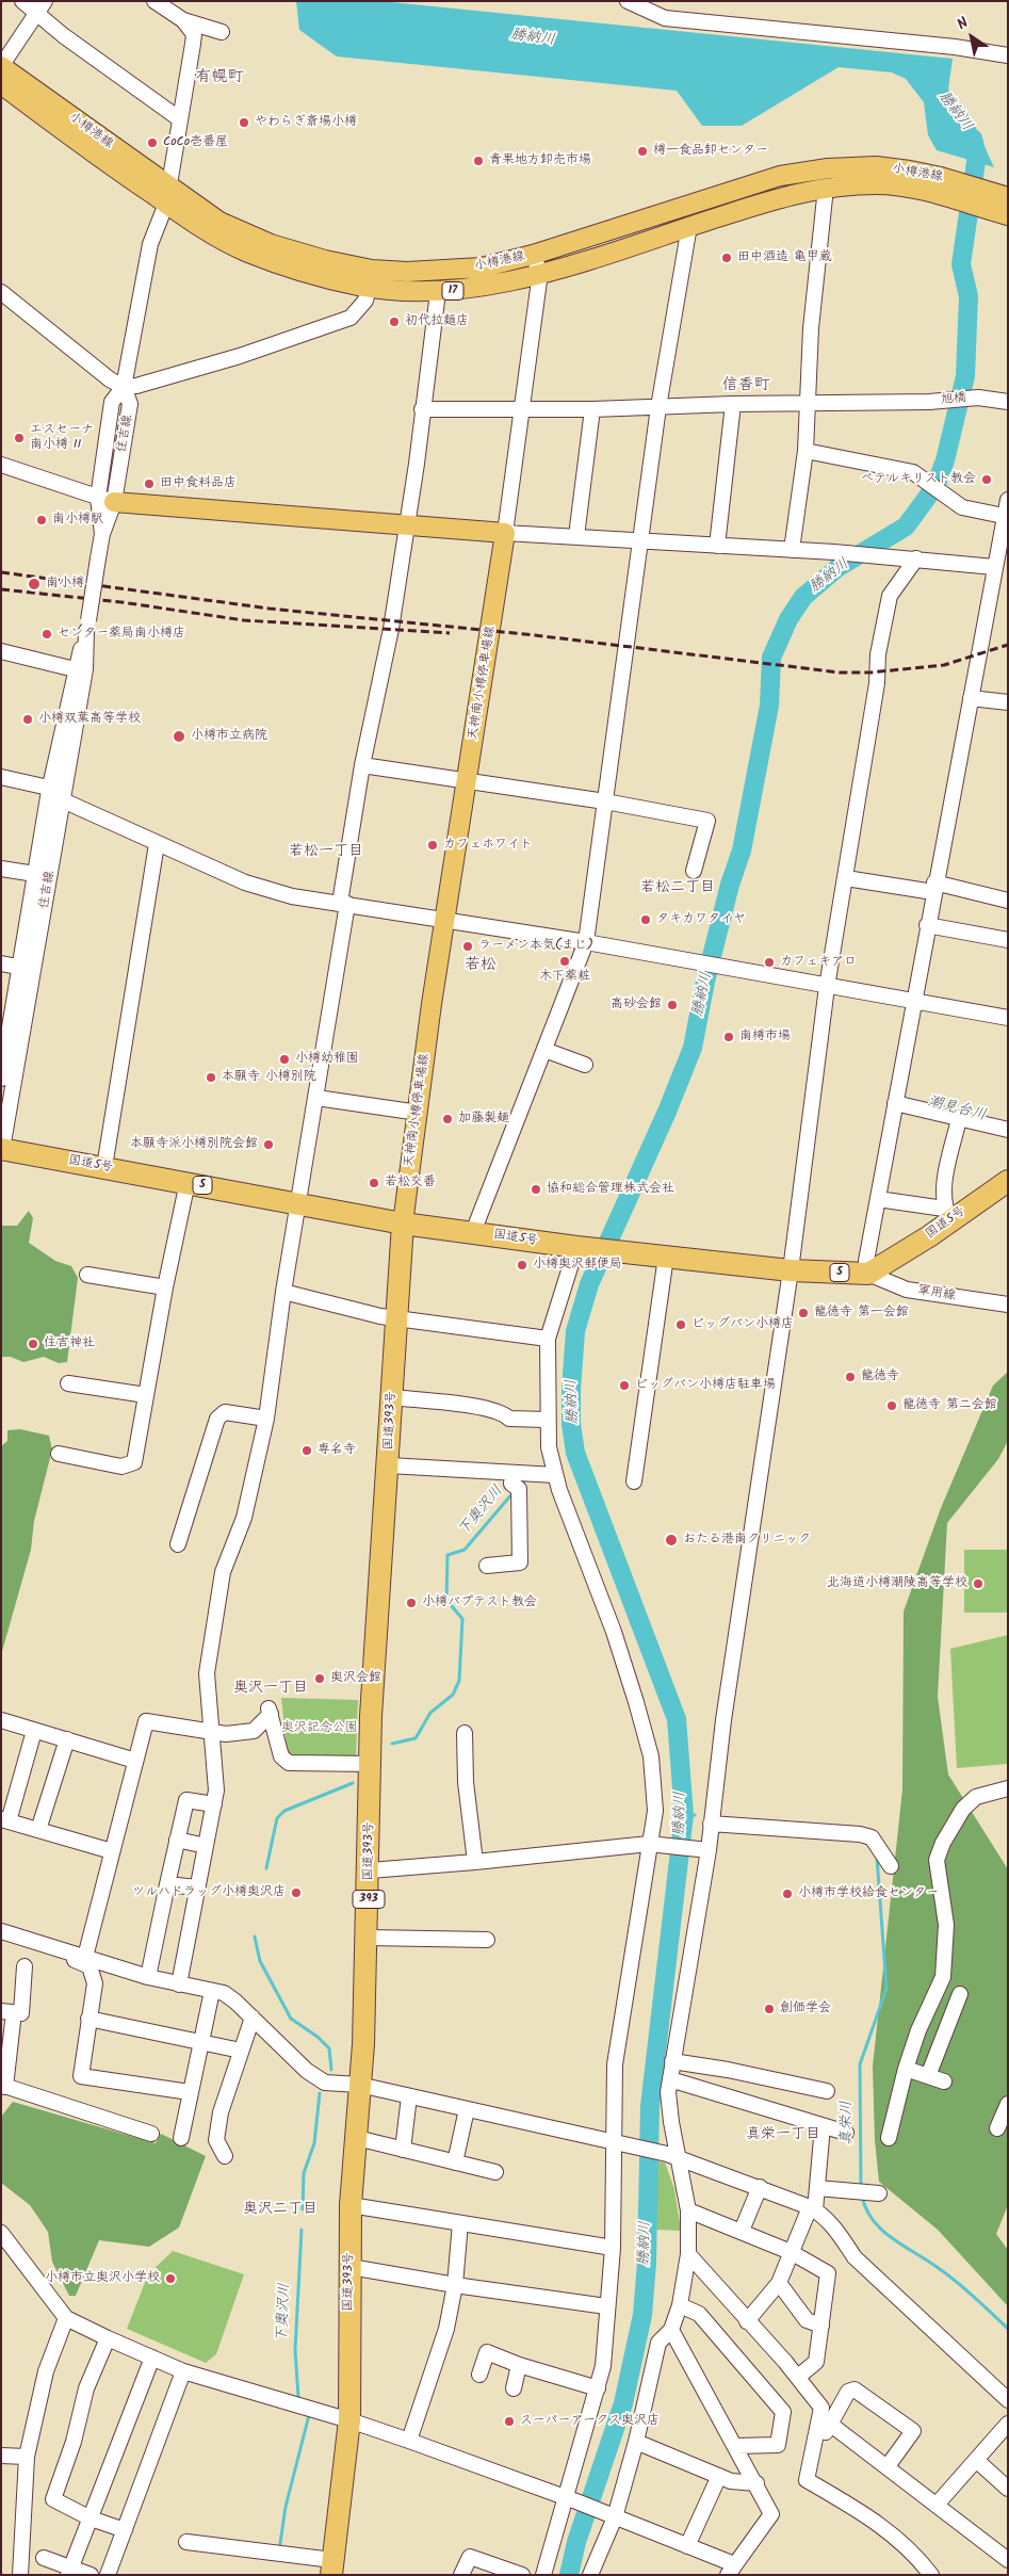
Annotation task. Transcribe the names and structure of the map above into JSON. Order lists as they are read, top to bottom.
{
  "streets": {
    "highway": [
      "国道5号",
      "5",
      "国道393号",
      "393"
    ],
    "main road": ["小樽港線", "17", "天神南小樽停車場線"],
    "street": ["旭橋", "住吉線", "軍用線"]
  },
  "crossings": [
    ["住吉線", "国道5号"],
    ["天神南小樽停車場線", "国道5号"],
    ["天神南小樽停車場線", "国道393号"],
    ["国道5号", "軍用線"],
    ["国道5号", "国道393号"]
  ],
  "districts": [
    "有幌町",
    "信香町",
    "若松一丁目",
    "若松二丁目",
    "若松",
    "奥沢一丁目",
    "真栄一丁目",
    "奥沢二丁目"
  ],
  "water": [
    "勝納川",
    "潮見台川",
    "下奥沢川",
    "真栄川"
  ],
  "parks": ["奥沢記念公園"],
  "places": [
    "やわらぎ斎場小樽",
    "CoCo壱番屋",
    "樽一食品卸センター",
    "青果地方卸売市場",
    "田中酒造 亀甲蔵",
    "初代拉麵店",
    "エスセーナ 南小樽 II",
    "べテルキリスト教会",
    "田中食料品店",
    "南小樽駅",
    "南小樽",
    "センター薬局南小樽店",
    "小樽双葉高等学校",
    "小樽市立病院",
    "カフェホワイト",
    "タキカワタイヤ",
    "ラーメン本気(まじ)",
    "木下薬粧",
    "カフェキアロ",
    "高砂会館",
    "南樽市場",
    "小樽幼稚園",
    "本願寺 小樽別院",
    "加藤製麺",
    "本願寺派小樽別院会館",
    "若松交番",
    "協和総合管理株式会社",
    "小樽奥沢郵便局",
    "龍徳寺 第一会館",
    "ビッグバン小樽店",
    "住吉神社",
    "龍徳寺",
    "ビッグバン小樽店駐車場",
    "龍徳寺 第二会館",
    "専名寺",
    "おたる港南クリニック",
    "北海道小樽潮陵高等学校",
    "小樽バプテスト教会",
    "奥沢会館",
    "ツルハドラッグ小樽奥沢店",
    "小樽市学校給食センター",
    "創価学会",
    "小樽市立奥沢小学校",
    "スーパーアークス奥沢店"
  ],
  "north": "top left"
}
